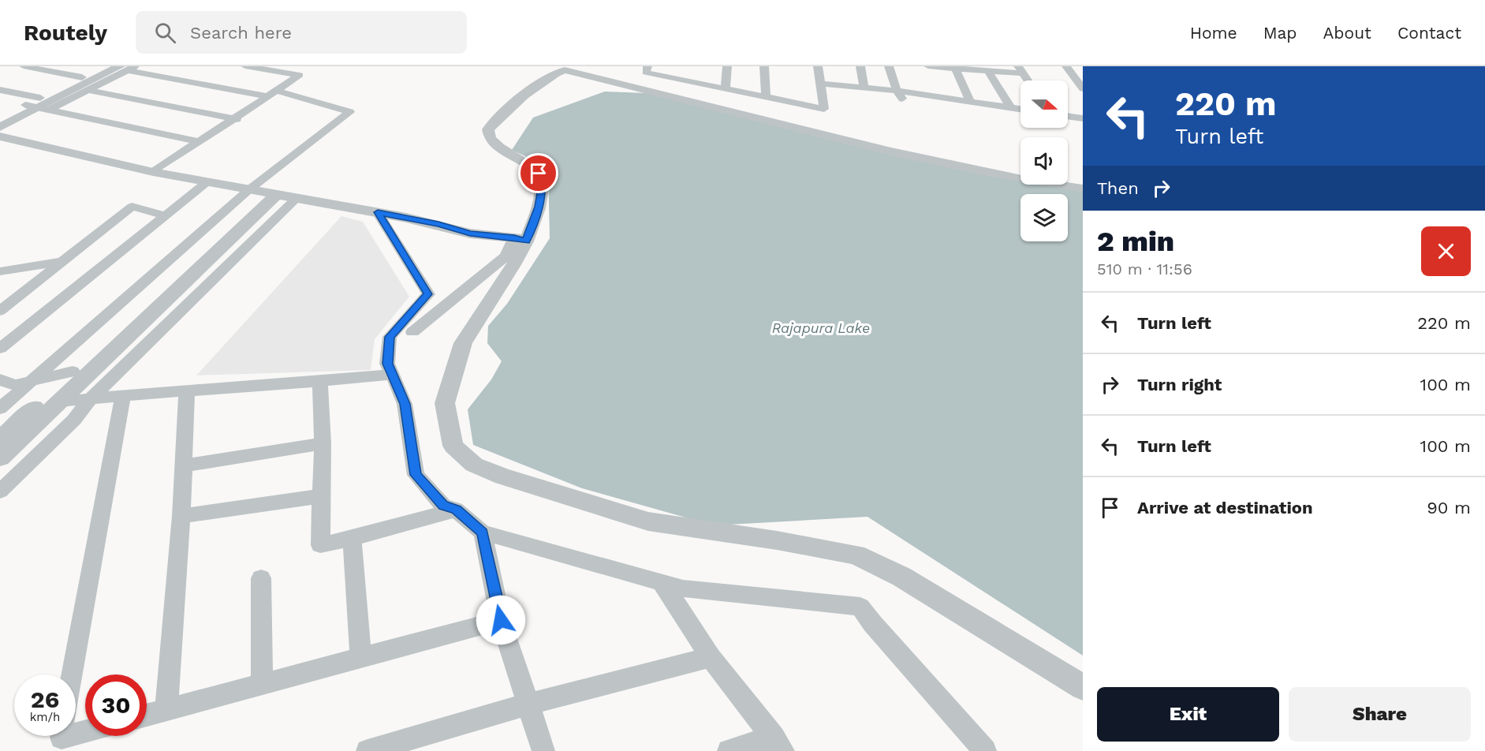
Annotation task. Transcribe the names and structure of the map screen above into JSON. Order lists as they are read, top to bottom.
{
  "water": ["Rajapura Lake"],
  "north": "right",
  "page": {
    "header": "Routely",
    "search": "Search here",
    "nav": [
      "Home",
      "Map",
      "About",
      "Contact"
    ],
    "turn": ["220 m", "Turn left"],
    "then": "Then",
    "heading": ["2 min", "510 m · 11:56"],
    "list": [
      {
        "name": "Turn left",
        "value": "220 m"
      },
      {
        "name": "Turn right",
        "value": "100 m"
      },
      {
        "name": "Turn left",
        "value": "100 m"
      },
      {
        "name": "Arrive at destination",
        "value": "90 m"
      }
    ],
    "speed": "26 km/h",
    "limit": "30",
    "buttons": ["Exit", "Share"]
  }
}
